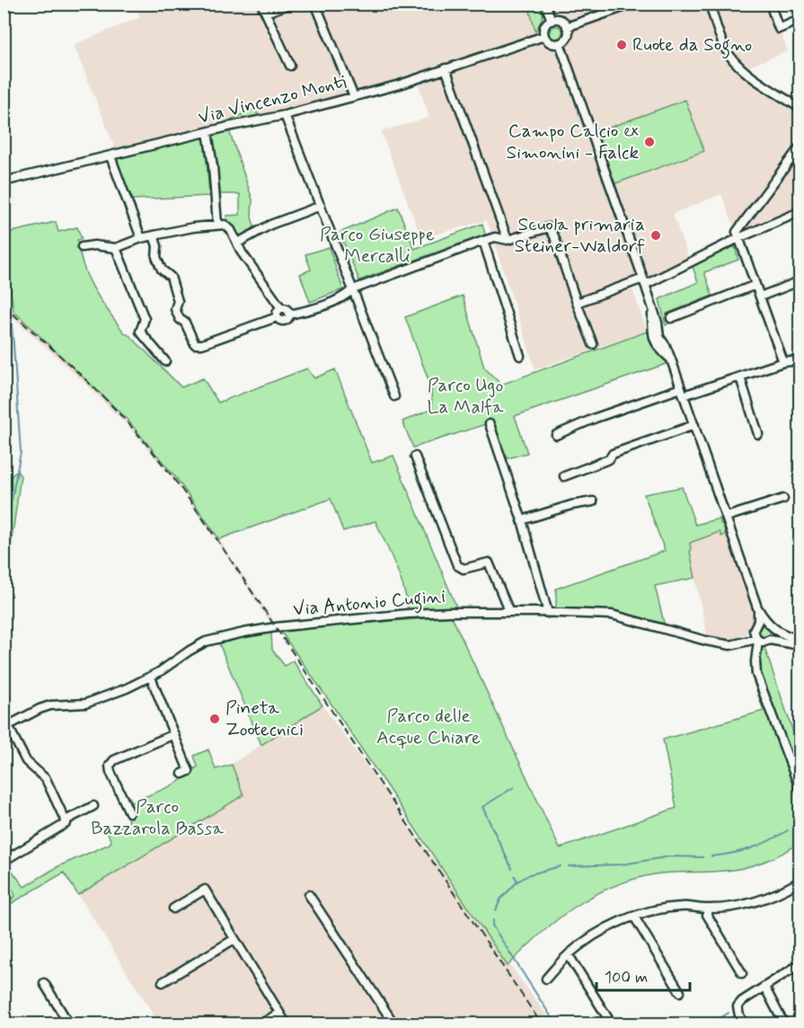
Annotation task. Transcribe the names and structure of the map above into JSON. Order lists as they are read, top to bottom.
{
  "streets": {
    "street": ["Via Vincenzo Monti", "Via Antonio Cugini"]
  },
  "parks": [
    "Parco Giuseppe Mercalli",
    "Parco Ugo La Malfa",
    "Parco delle Acque Chiare",
    "Parco Bazzarola Bassa"
  ],
  "places": [
    "Ruote da Sogno",
    "Campo Calcio ex Simonini - Falck",
    "Scuola primaria Steiner-Waldorf",
    "Pineta Zootecnici"
  ],
  "scale_bar": "100 m"
}
